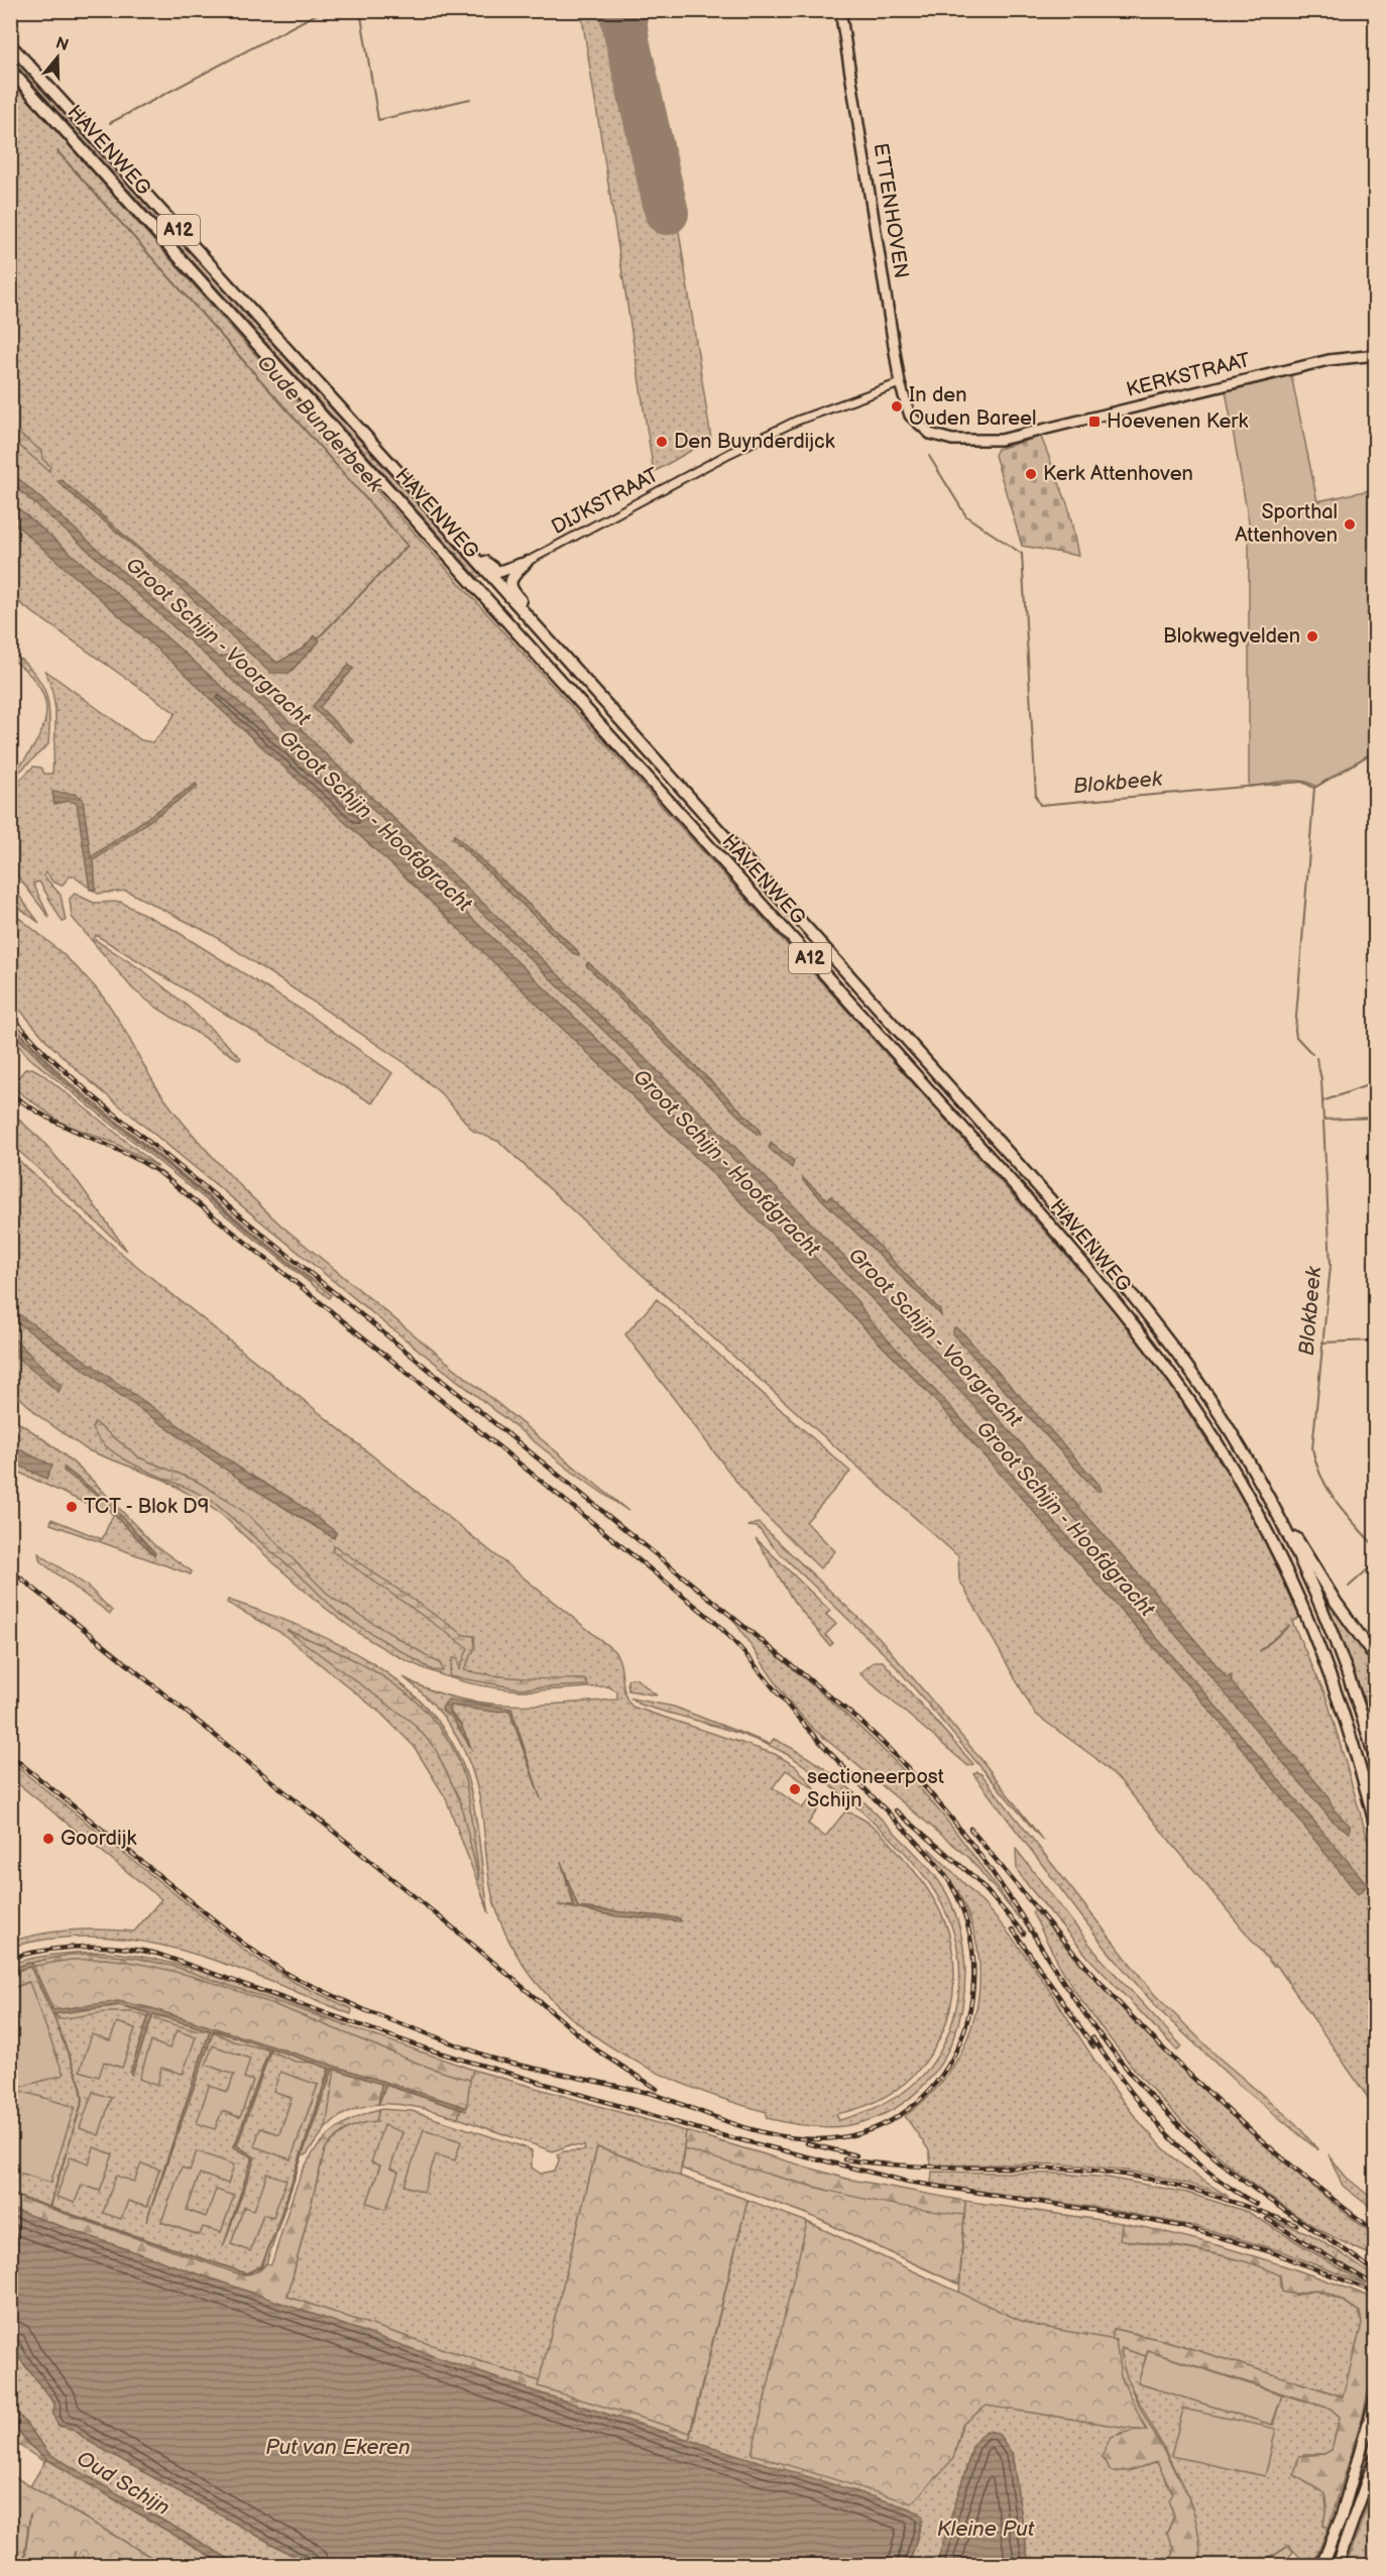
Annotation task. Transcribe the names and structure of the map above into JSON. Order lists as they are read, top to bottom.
{
  "streets": {
    "highway": ["HAVENWEG", "A12"],
    "main road": ["ETTENHOVEN", "KERKSTRAAT"],
    "street": ["DIJKSTRAAT"]
  },
  "crossings": [
    ["ETTENHOVEN", "KERKSTRAAT"],
    ["ETTENHOVEN", "DIJKSTRAAT"]
  ],
  "water": [
    "Oude Bunderbeek",
    "Groot Schijn - Voorgracht",
    "Blokbeek",
    "Groot Schijn - Hoofdgracht",
    "Put van Ekeren",
    "Oud Schijn",
    "Kleine Put"
  ],
  "places": {
    "other": [
      "In den Ouden Bareel",
      "Den Buynderdijck",
      "Kerk Attenhoven",
      "Sporthal Attenhoven",
      "Blokwegvelden",
      "TCT - Blok D9",
      "sectioneerpost Schijn",
      "Goordijk"
    ],
    "transit": ["Hoevenen Kerk"]
  },
  "north": "top"
}
